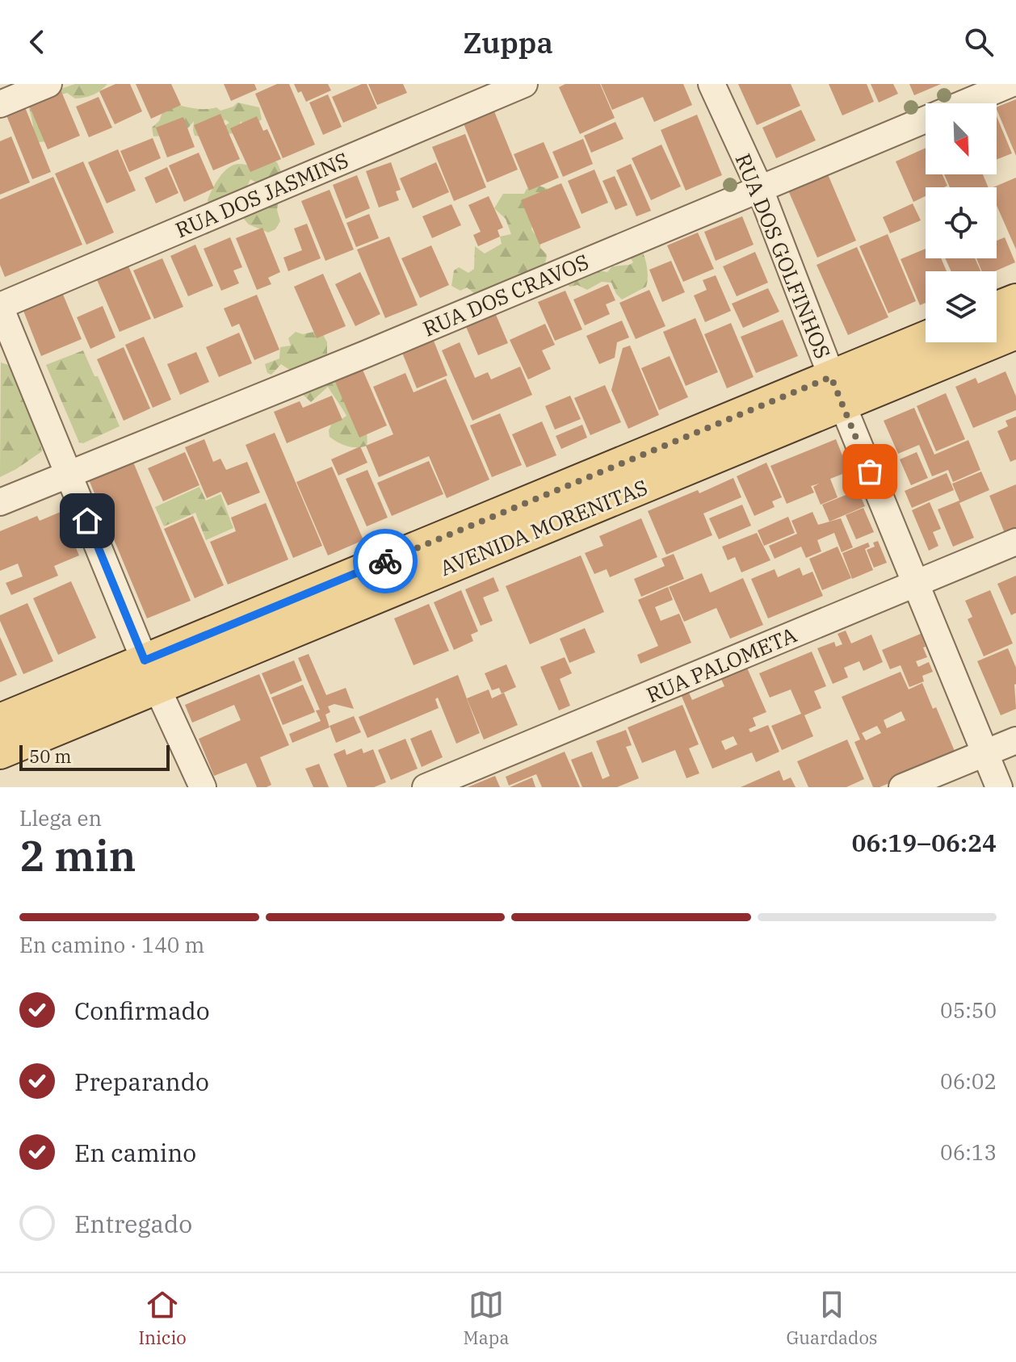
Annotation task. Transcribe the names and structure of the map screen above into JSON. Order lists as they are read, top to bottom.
{
  "streets": {
    "main road": ["AVENIDA MORENITAS"],
    "street": [
      "RUA DOS JASMINS",
      "RUA DOS GOLFINHOS",
      "RUA DOS CRAVOS",
      "RUA PALOMETA"
    ]
  },
  "crossings": [
    ["RUA DOS GOLFINHOS", "RUA DOS CRAVOS"],
    ["RUA DOS GOLFINHOS", "AVENIDA MORENITAS"],
    ["RUA DOS GOLFINHOS", "RUA PALOMETA"]
  ],
  "scale_bar": "50 m",
  "north": "bottom right",
  "page": {
    "header": "Zuppa",
    "scale": "50 m",
    "heading": ["2 min", "Llega en", "06:19–06:24"],
    "bar": "En camino · 140 m",
    "list": [
      ["Confirmado", "05:50"],
      ["Preparando", "06:02"],
      ["En camino", "06:13"],
      "Entregado"
    ],
    "tabs": ["Inicio", "Mapa", "Guardados"]
  }
}
